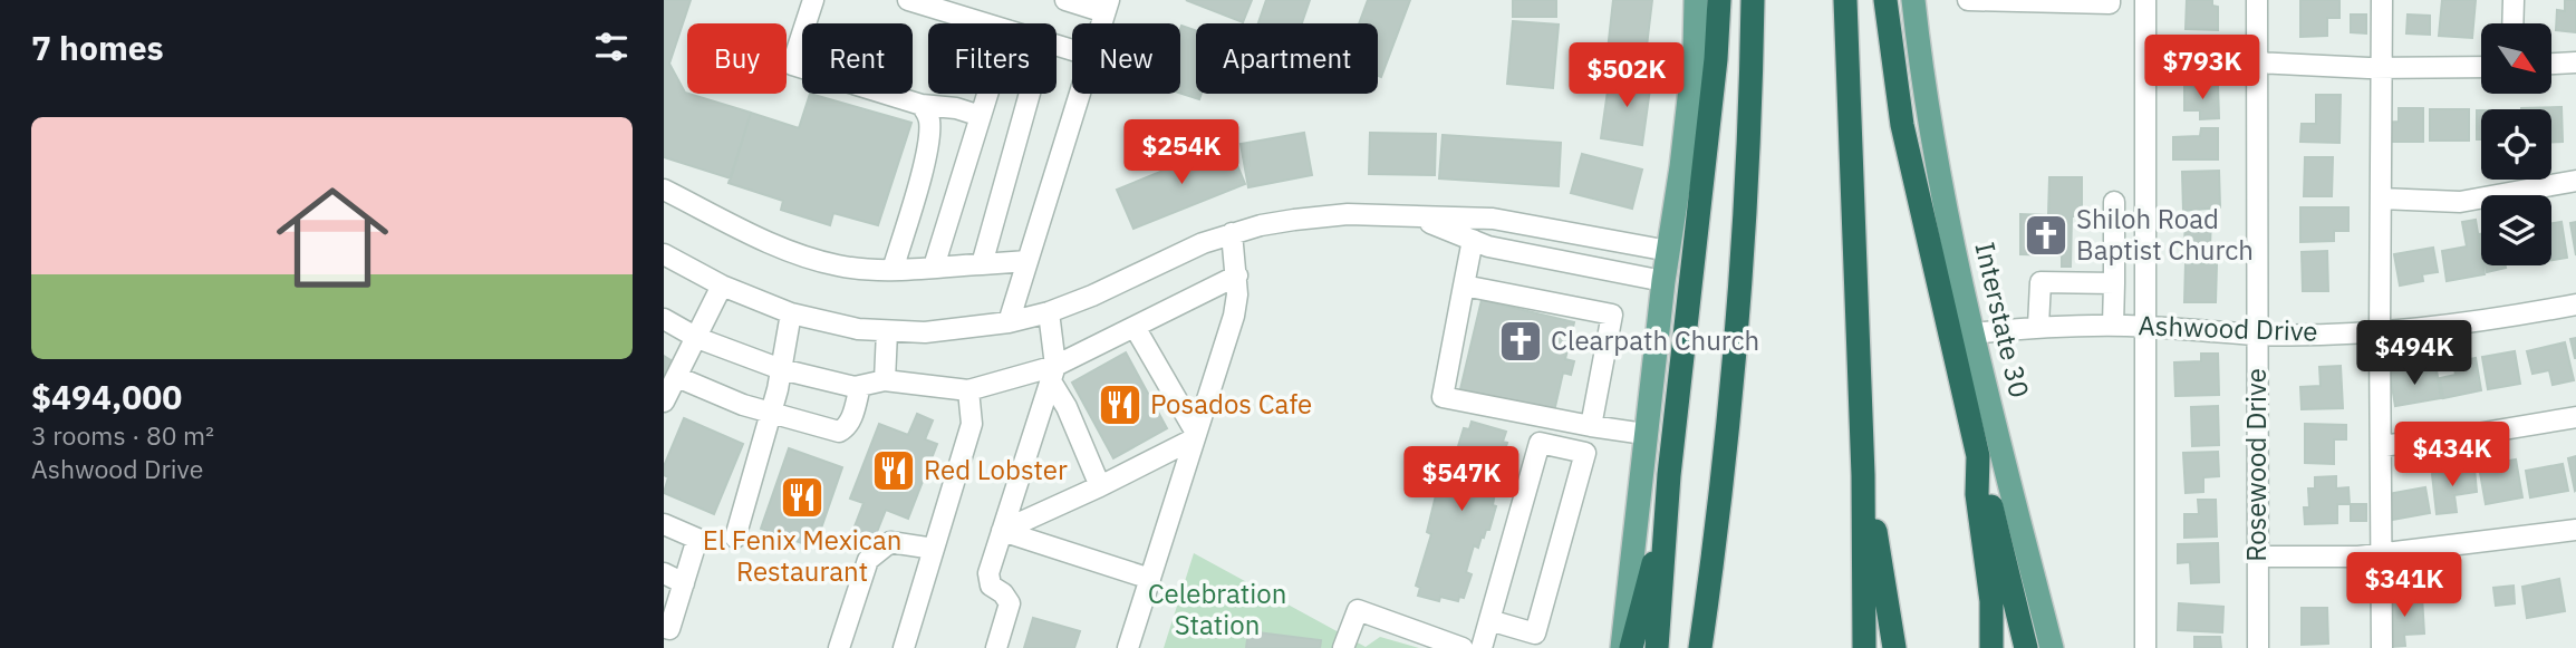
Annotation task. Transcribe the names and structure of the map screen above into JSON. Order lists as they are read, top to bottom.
{
  "streets": {
    "main road": ["Interstate 30"],
    "street": ["Ashwood Drive", "Rosewood Drive"]
  },
  "crossings": [
    ["Interstate 30", "Ashwood Drive"],
    ["Ashwood Drive", "Rosewood Drive"]
  ],
  "parks": ["Celebration Station"],
  "places": {
    "church": ["Shiloh Road Baptist Church", "Clearpath Church"],
    "restaurant": ["Posados Cafe", "Red Lobster", "El Fenix Mexican Restaurant"]
  },
  "north": "bottom right",
  "page": {
    "heading": "7 homes",
    "chip": [
      "Buy",
      "Rent",
      "Filters",
      "New",
      "Apartment"
    ],
    "price": [
      "$793K",
      "$502K",
      "$254K",
      "$494K",
      "$434K",
      "$547K",
      "$341K"
    ],
    "list": [
      {
        "name": "$494,000",
        "note": "3 rooms · 80 m² · Ashwood Drive"
      }
    ]
  }
}
